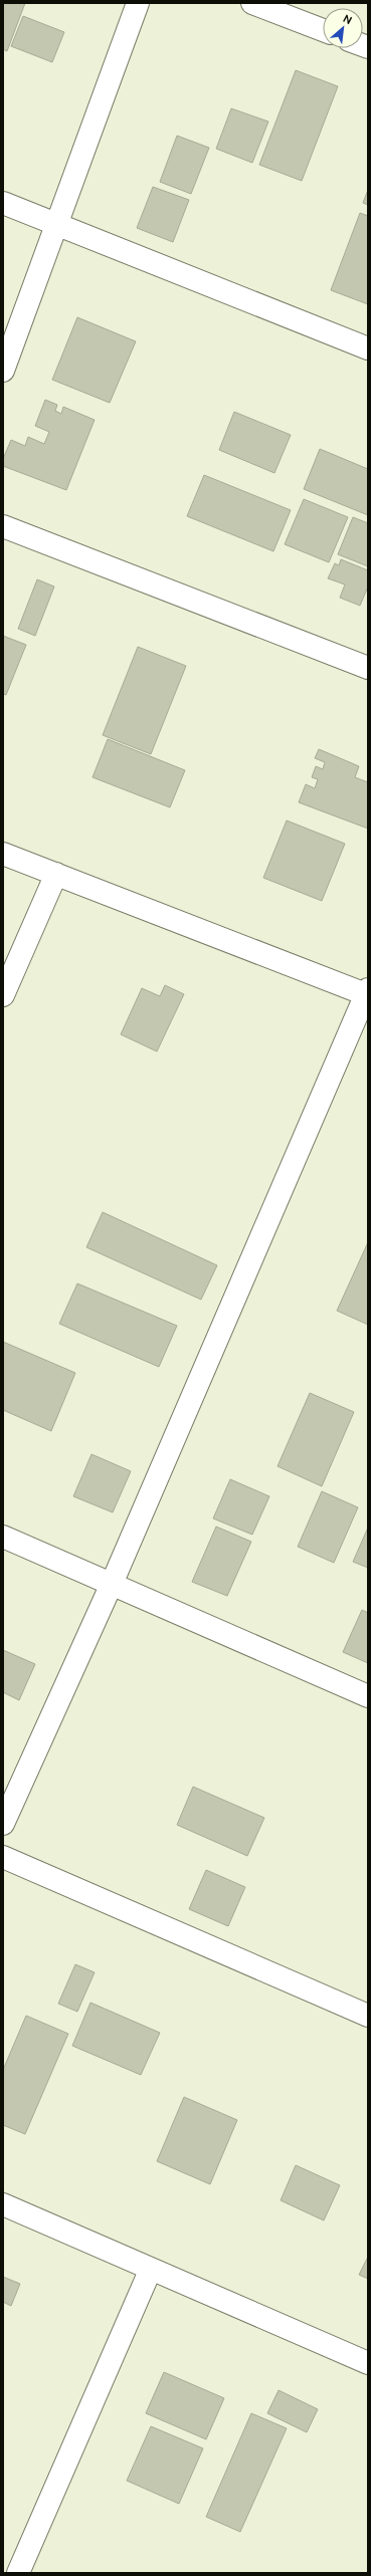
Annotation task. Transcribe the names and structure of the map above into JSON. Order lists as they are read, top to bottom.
{
  "north": "top right"
}
